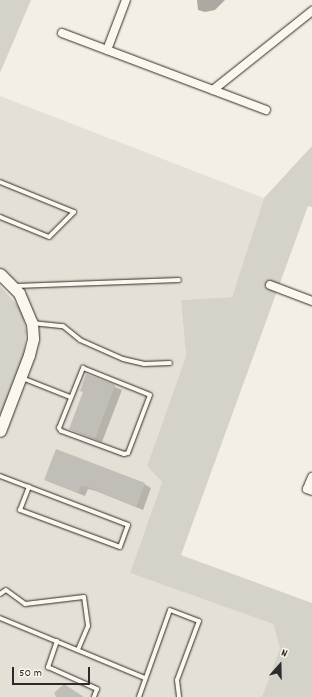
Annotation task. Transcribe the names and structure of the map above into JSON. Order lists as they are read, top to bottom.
{
  "scale_bar": "50 m",
  "north": "top"
}
